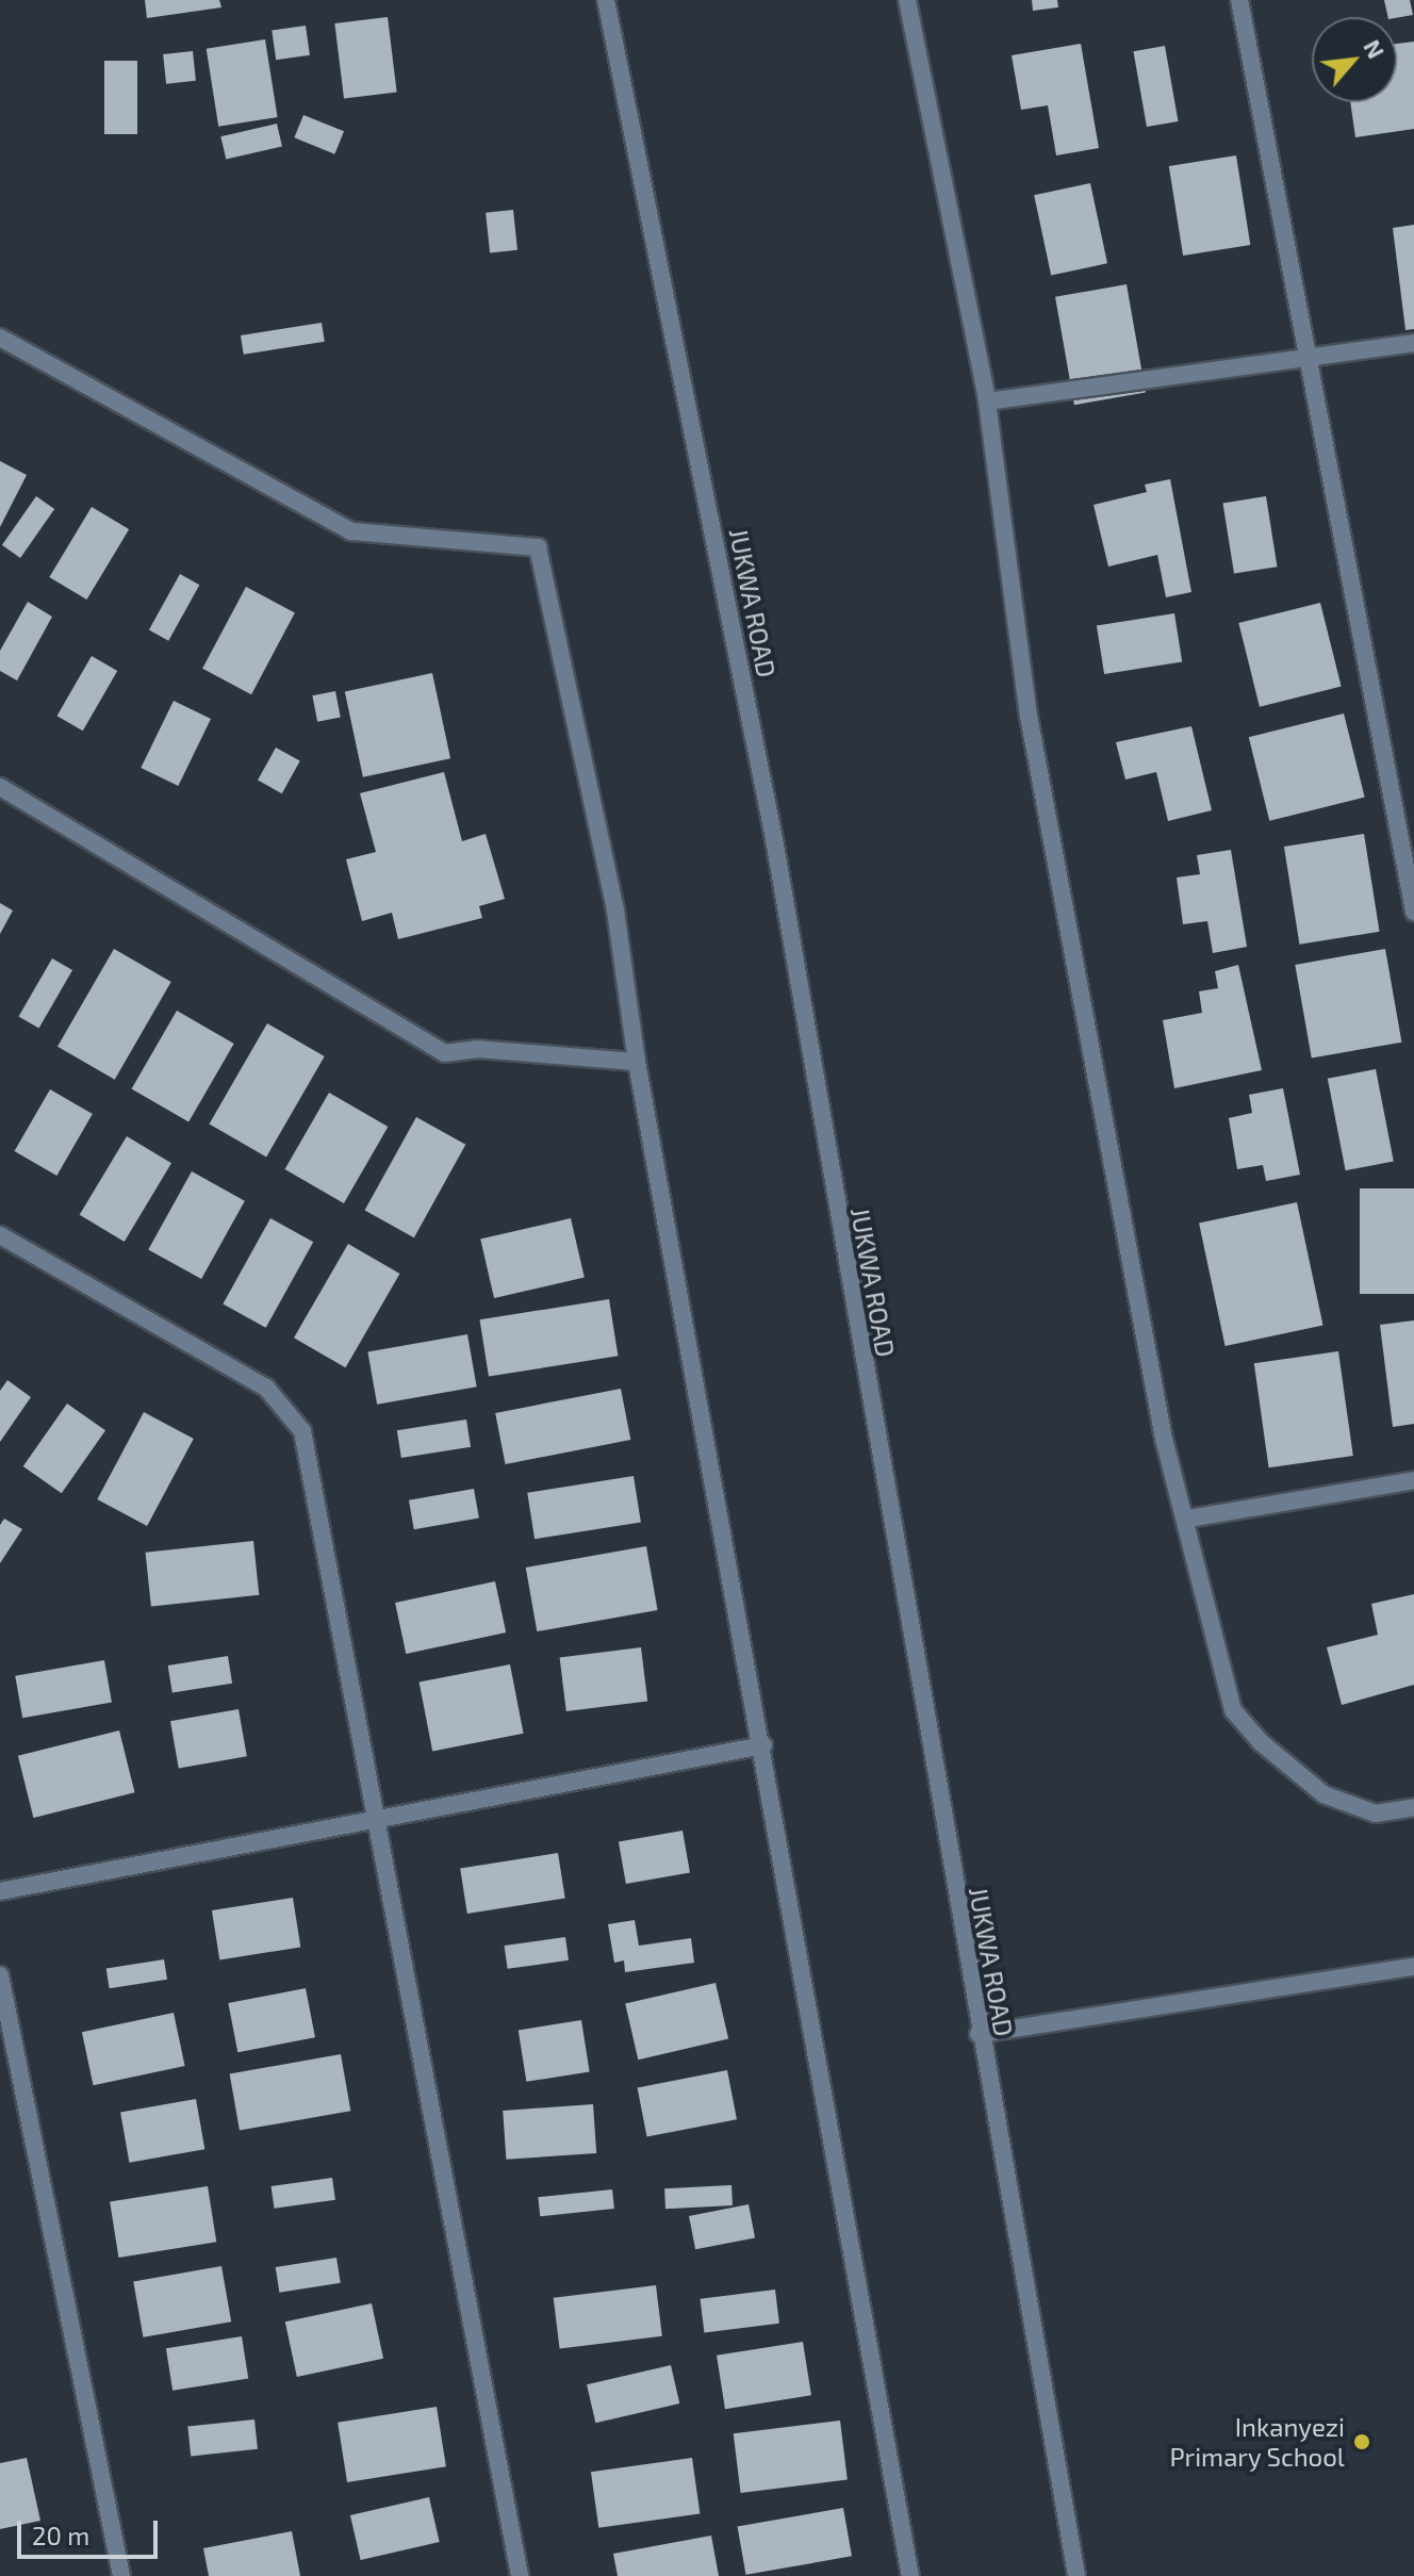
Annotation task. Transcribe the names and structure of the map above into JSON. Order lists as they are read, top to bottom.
{
  "streets": {
    "street": ["JUKWA ROAD"]
  },
  "places": ["Inkanyezi Primary School"],
  "scale_bar": "20 m",
  "north": "top right"
}
